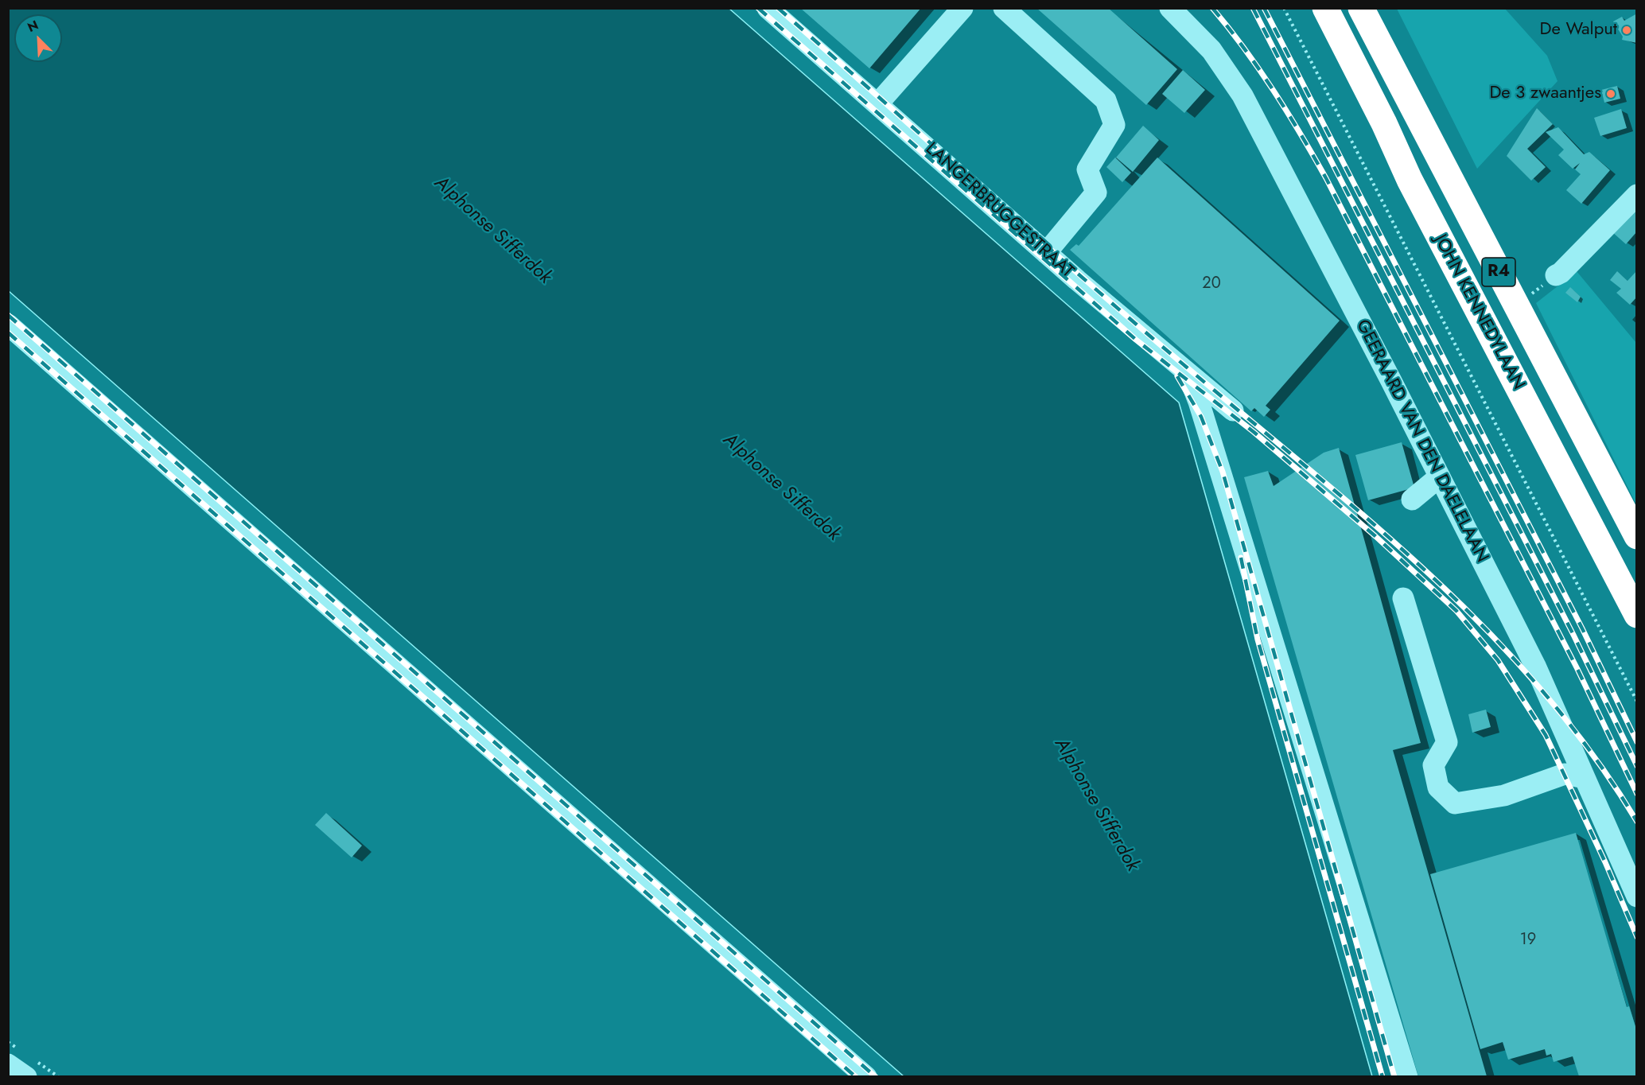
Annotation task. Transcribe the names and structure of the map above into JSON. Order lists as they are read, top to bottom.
{
  "streets": {
    "highway": ["R4", "JOHN KENNEDYLAAN"],
    "street": ["LANGERBRUGGESTRAAT", "GEERAARD VAN DEN DAELELAAN"]
  },
  "water": ["Alphonse Sifferdok"],
  "places": ["De Walput", "De 3 zwaantjes"],
  "house_numbers": ["20", "19"],
  "north": "top left"
}
